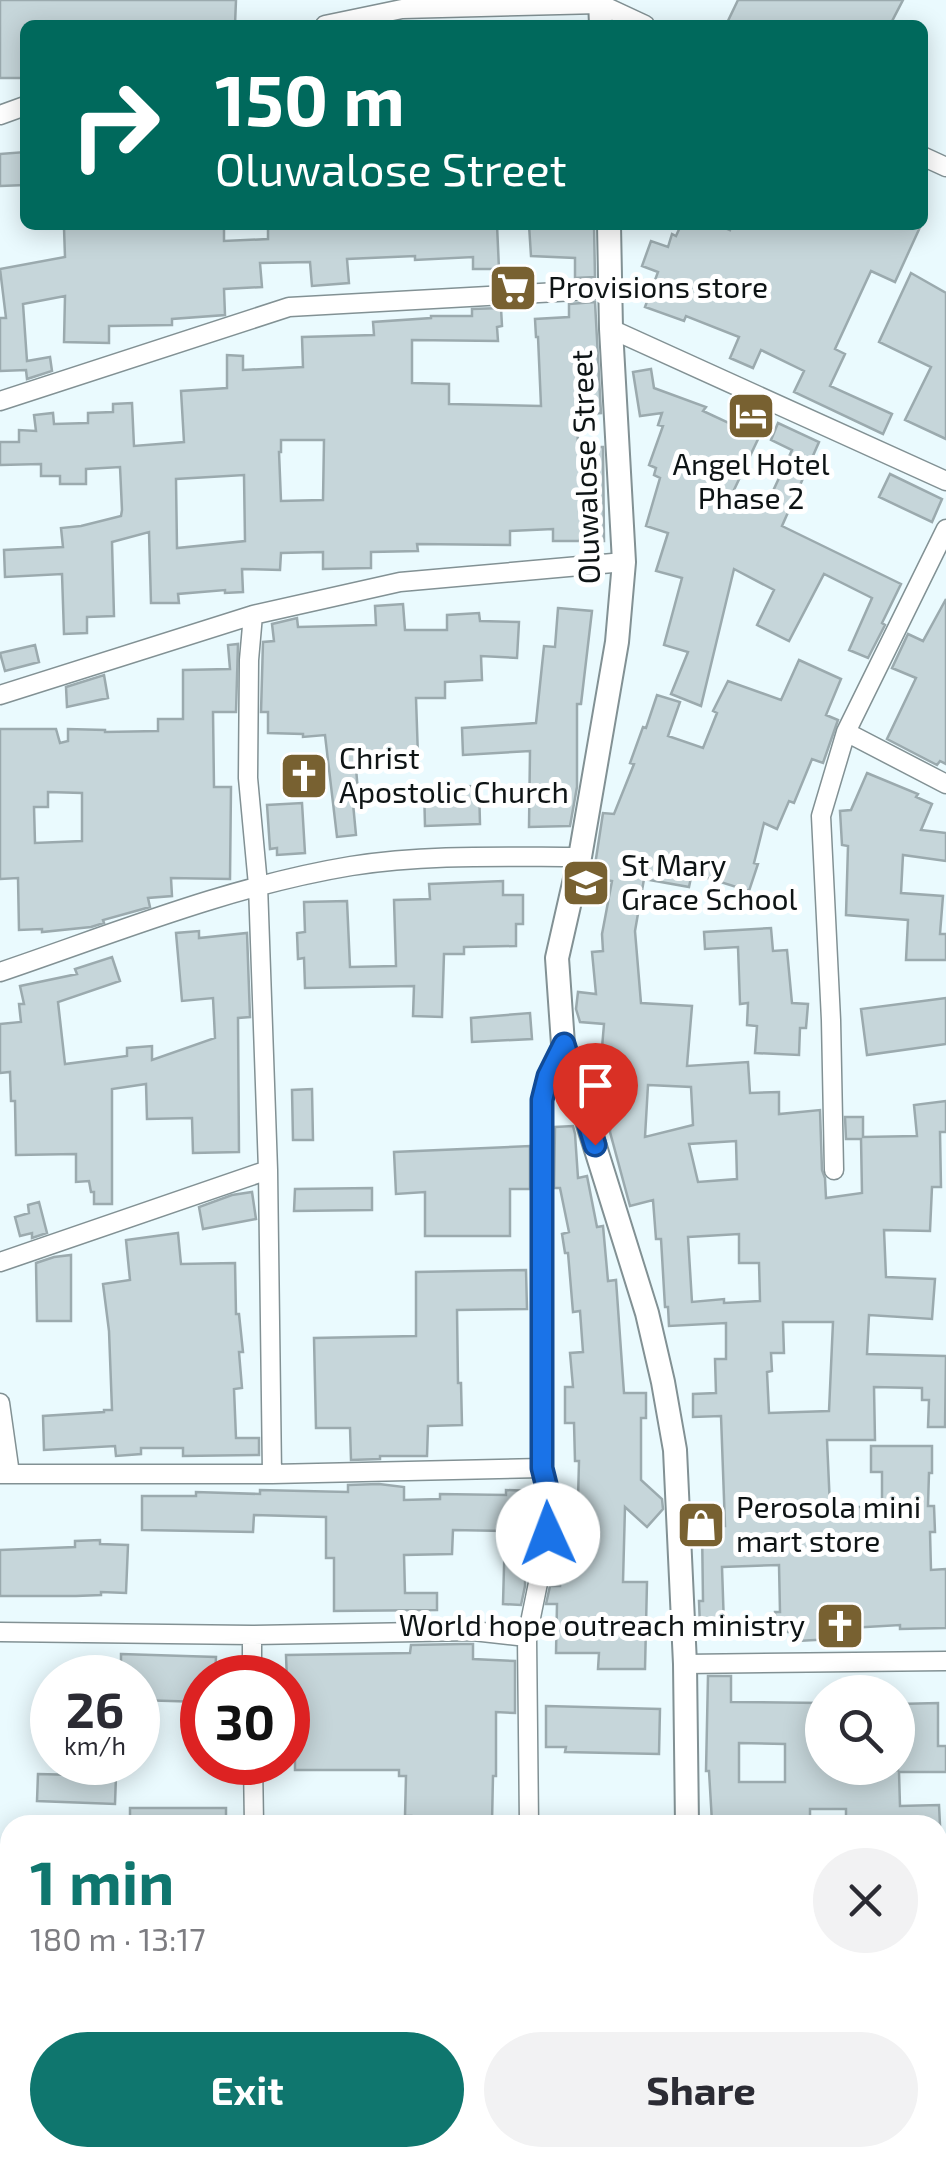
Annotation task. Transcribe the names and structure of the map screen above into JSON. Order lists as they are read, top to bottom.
{
  "streets": {
    "street": ["Oluwalose Street"]
  },
  "places": {
    "supermarket": ["Provisions store"],
    "hotel": ["Angel Hotel Phase 2"],
    "church": ["Christ Apostolic Church", "World hope outreach ministry"],
    "school or university": ["St Mary Grace School"],
    "shop": ["Perosola mini mart store"]
  },
  "page": {
    "turn": ["150 m", "Oluwalose Street"],
    "speed": "26 km/h",
    "limit": "30",
    "heading": ["1 min", "180 m · 13:17"],
    "buttons": ["Exit", "Share"]
  }
}
